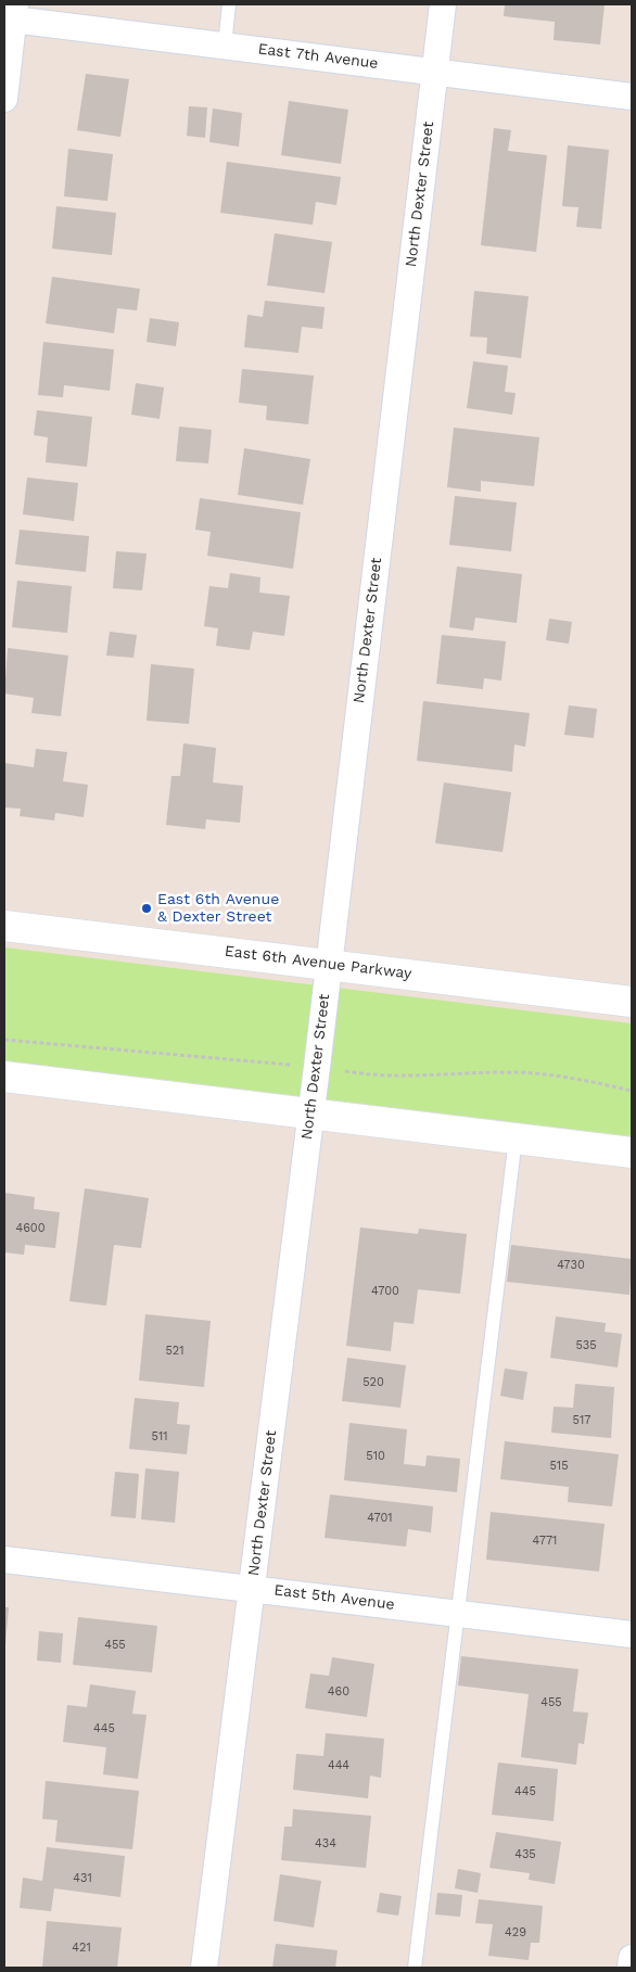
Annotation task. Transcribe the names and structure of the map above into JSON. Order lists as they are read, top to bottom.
{
  "streets": {
    "main road": ["East 6th Avenue Parkway"],
    "street": ["East 7th Avenue", "North Dexter Street", "East 5th Avenue"]
  },
  "crossings": [
    ["East 7th Avenue", "North Dexter Street"],
    ["North Dexter Street", "East 6th Avenue Parkway"],
    ["North Dexter Street", "East 5th Avenue"]
  ],
  "places": ["East 6th Avenue & Dexter Street"],
  "house_numbers": [
    "4600",
    "4730",
    "4700",
    "535",
    "521",
    "520",
    "517",
    "511",
    "510",
    "515",
    "4701",
    "4771",
    "455",
    "460",
    "455",
    "445",
    "444",
    "445",
    "434",
    "435",
    "431",
    "429",
    "421"
  ]
}
